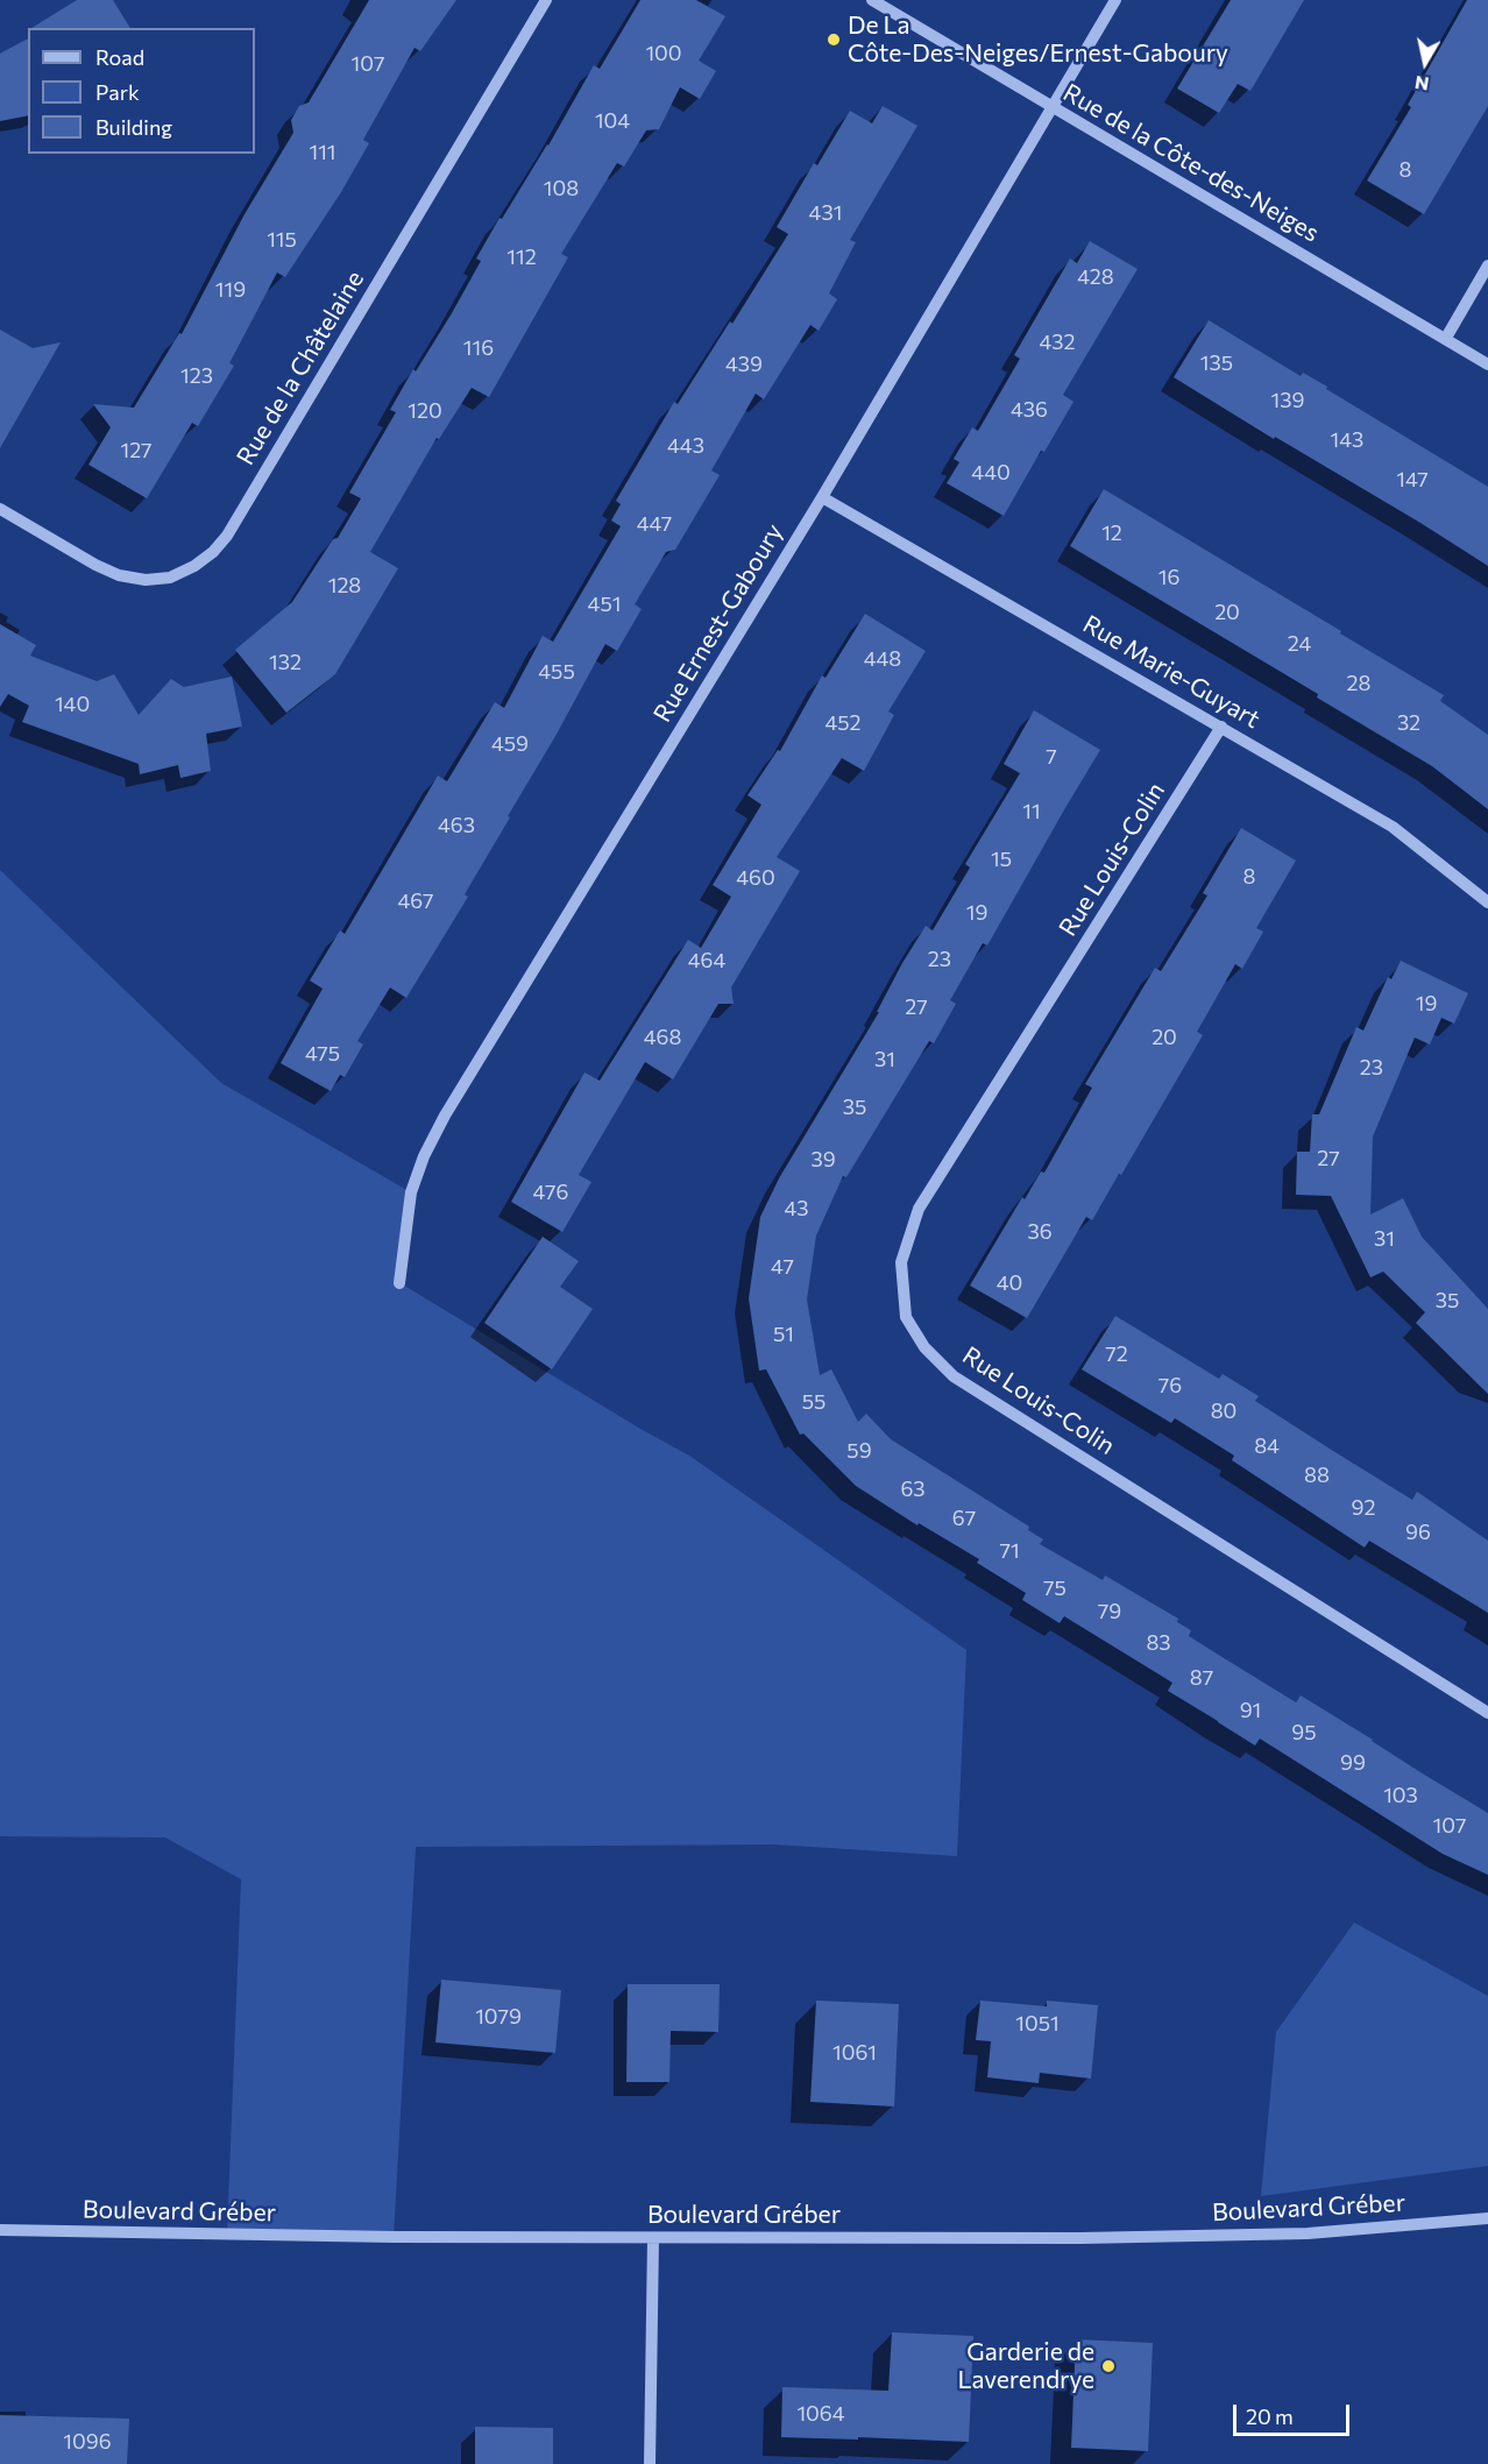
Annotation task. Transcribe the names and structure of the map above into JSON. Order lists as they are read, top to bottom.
{
  "streets": {
    "street": [
      "Rue de la Côte-des-Neiges",
      "Rue de la Châtelaine",
      "Rue Ernest-Gaboury",
      "Rue Marie-Guyart",
      "Rue Louis-Colin",
      "Boulevard Gréber"
    ]
  },
  "crossings": [
    ["Rue de la Côte-des-Neiges", "Rue Ernest-Gaboury"],
    ["Rue Ernest-Gaboury", "Rue Marie-Guyart"],
    ["Rue Marie-Guyart", "Rue Louis-Colin"]
  ],
  "places": ["De La Côte-Des-Neiges/Ernest-Gaboury", "Garderie de Laverendrye"],
  "house_numbers": [
    "100",
    "107",
    "104",
    "111",
    "8",
    "108",
    "431",
    "115",
    "112",
    "428",
    "119",
    "432",
    "116",
    "135",
    "439",
    "123",
    "139",
    "436",
    "120",
    "143",
    "443",
    "127",
    "440",
    "147",
    "447",
    "12",
    "16",
    "128",
    "451",
    "20",
    "24",
    "448",
    "132",
    "455",
    "28",
    "140",
    "452",
    "32",
    "459",
    "7",
    "11",
    "463",
    "15",
    "8",
    "460",
    "467",
    "19",
    "23",
    "464",
    "19",
    "27",
    "468",
    "20",
    "475",
    "31",
    "23",
    "35",
    "27",
    "39",
    "476",
    "43",
    "36",
    "31",
    "47",
    "40",
    "35",
    "51",
    "72",
    "76",
    "55",
    "80",
    "84",
    "59",
    "88",
    "63",
    "92",
    "67",
    "96",
    "71",
    "75",
    "79",
    "83",
    "87",
    "91",
    "95",
    "99",
    "103",
    "107",
    "1079",
    "1051",
    "1061",
    "1064",
    "1096"
  ],
  "legend": ["Road", "Park", "Building"],
  "scale_bar": "20 m",
  "north": "bottom"
}
